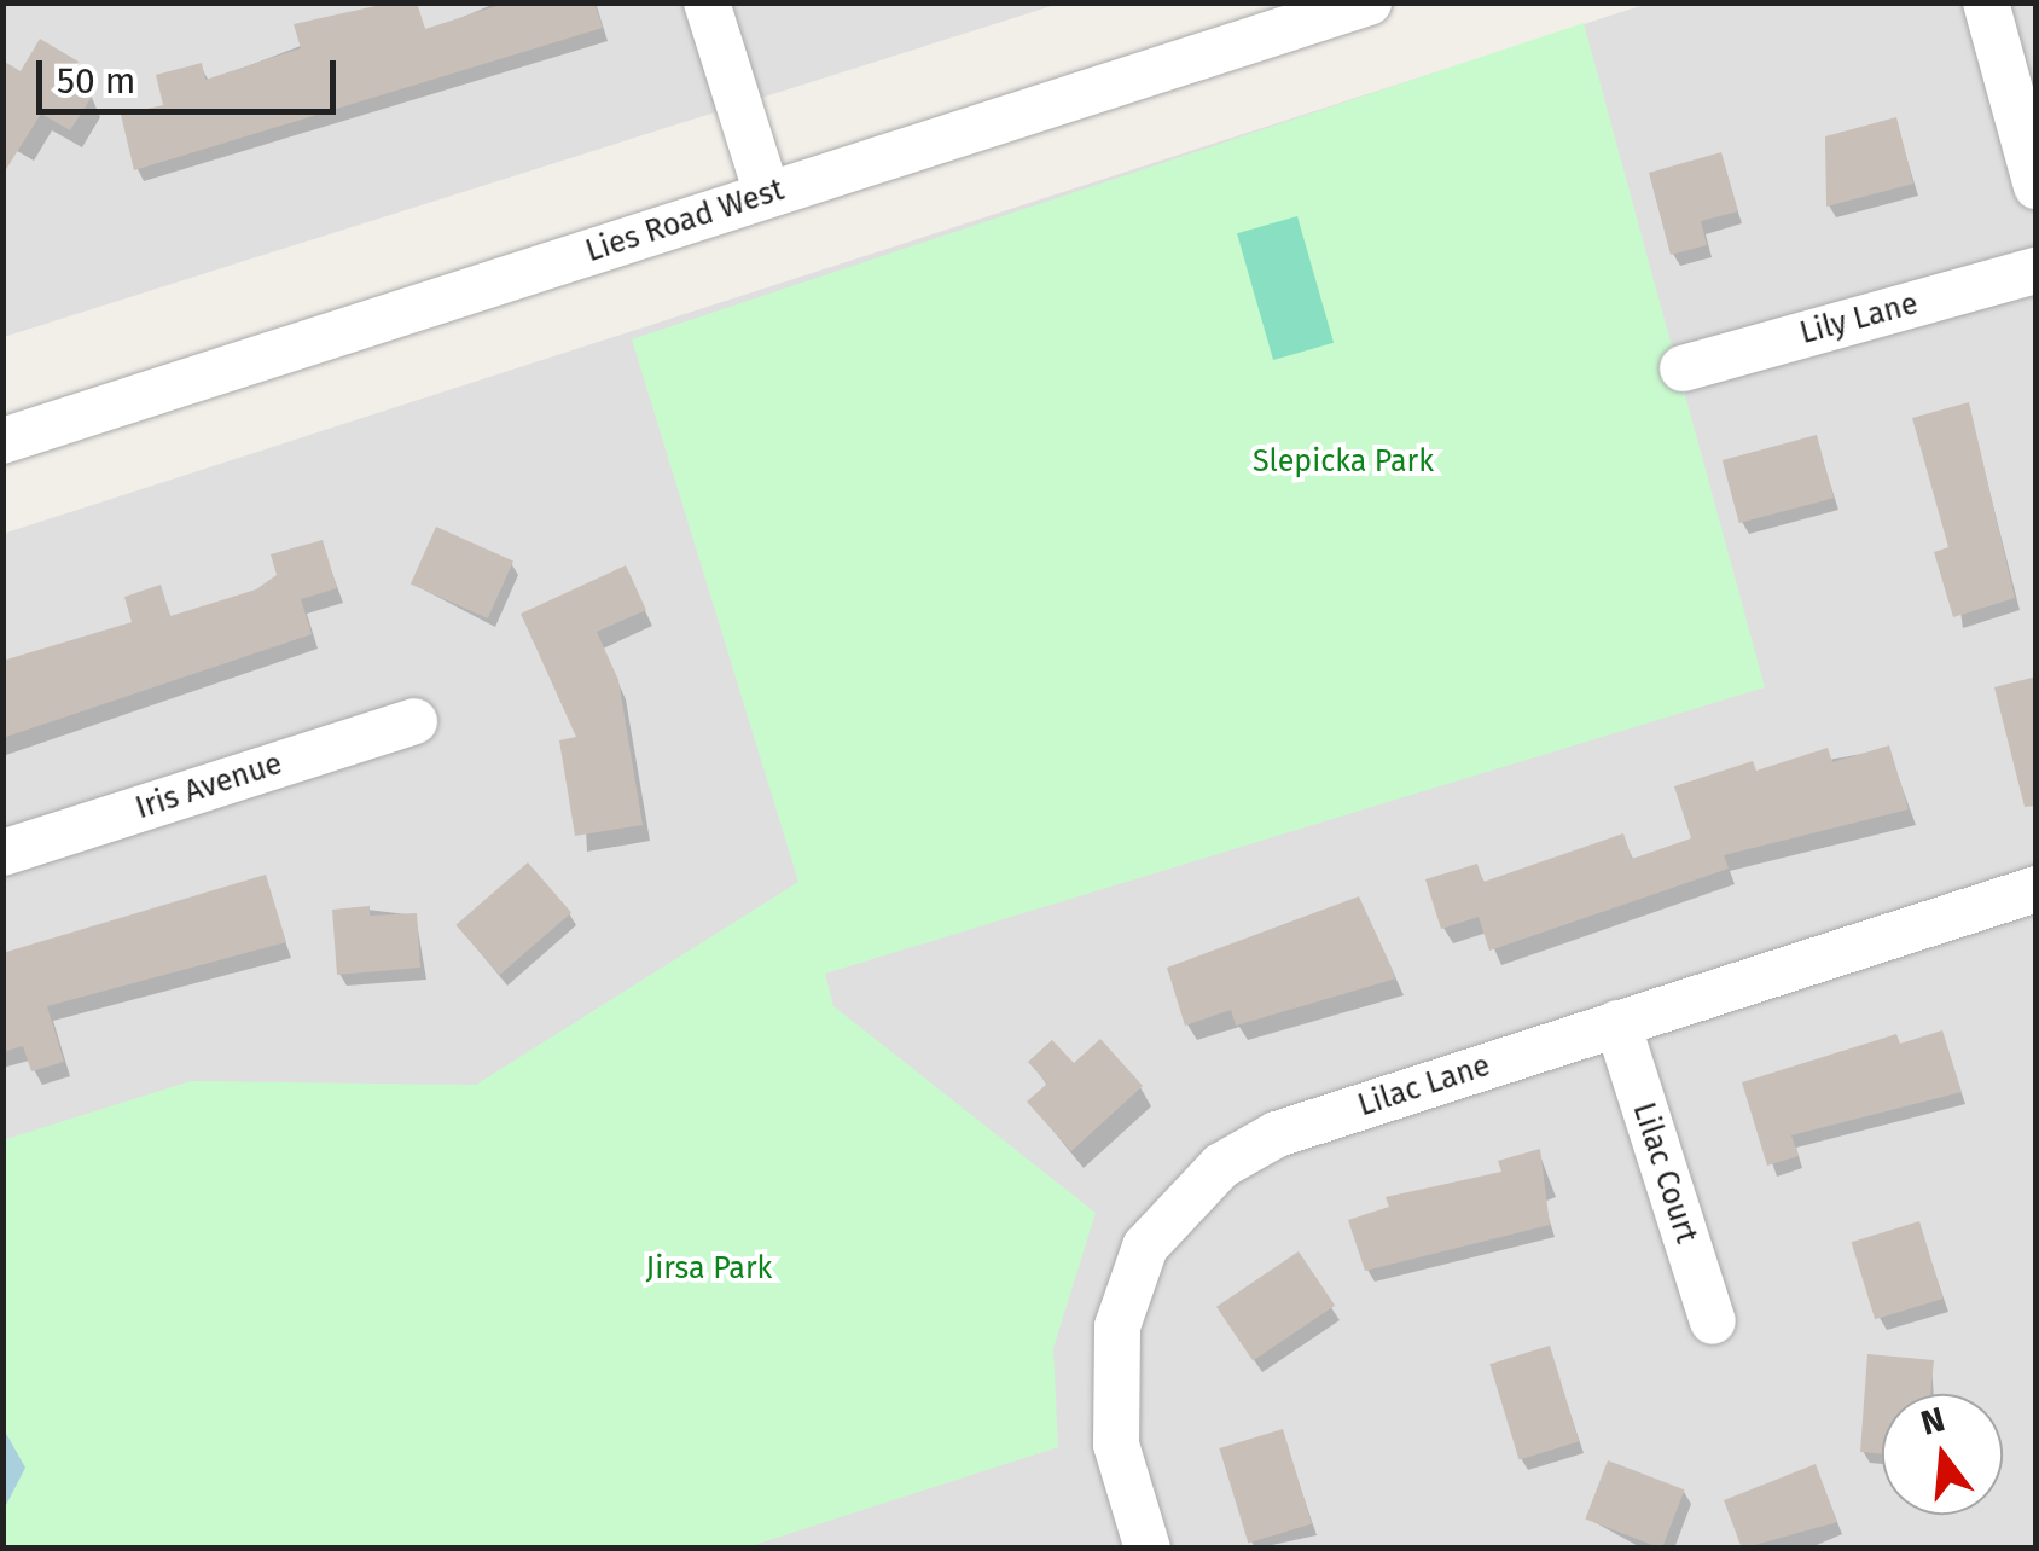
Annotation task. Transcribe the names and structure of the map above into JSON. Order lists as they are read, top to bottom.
{
  "streets": {
    "street": [
      "Lies Road West",
      "Lily Lane",
      "Iris Avenue",
      "Lilac Lane",
      "Lilac Court"
    ]
  },
  "crossings": [
    ["Lilac Lane", "Lilac Court"]
  ],
  "parks": ["Slepicka Park", "Jirsa Park"],
  "scale_bar": "50 m",
  "north": "top"
}
